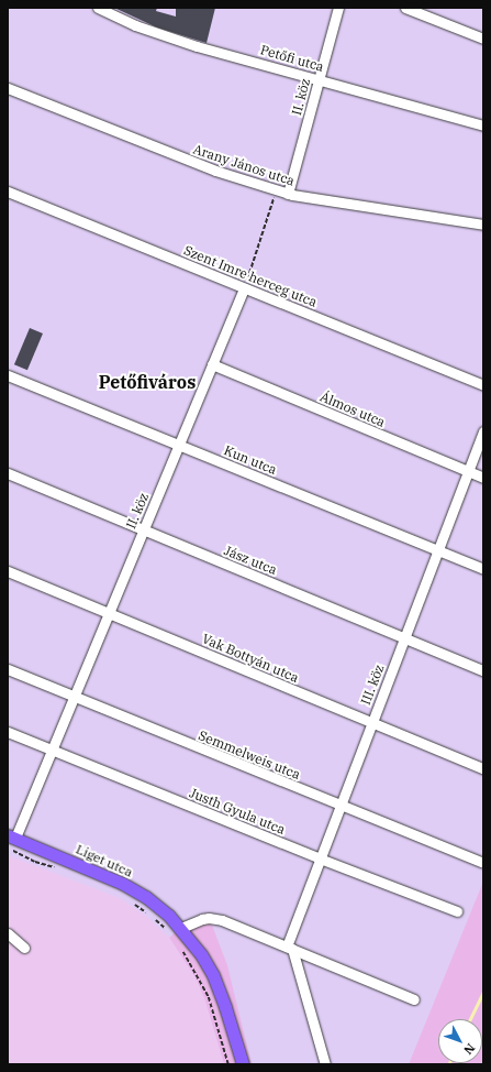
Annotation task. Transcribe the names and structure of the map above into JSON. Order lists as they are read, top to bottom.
{
  "streets": {
    "main road": ["Liget utca"],
    "street": [
      "Petőfi utca",
      "II. köz",
      "Arany János utca",
      "Szent Imre herceg utca",
      "Álmos utca",
      "Kun utca",
      "Jász utca",
      "Vak Bottyán utca",
      "III. köz",
      "Semmelweis utca",
      "Justh Gyula utca"
    ]
  },
  "crossings": [
    ["Petőfi utca", "II. köz"],
    ["II. köz", "Arany János utca"],
    ["II. köz", "Szent Imre herceg utca"],
    ["II. köz", "Álmos utca"],
    ["II. köz", "Kun utca"],
    ["II. köz", "Jász utca"],
    ["II. köz", "Vak Bottyán utca"],
    ["II. köz", "Semmelweis utca"],
    ["II. köz", "Justh Gyula utca"],
    ["II. köz", "Liget utca"],
    ["Álmos utca", "III. köz"],
    ["Kun utca", "III. köz"],
    ["Jász utca", "III. köz"],
    ["Vak Bottyán utca", "III. köz"],
    ["III. köz", "Semmelweis utca"],
    ["III. köz", "Justh Gyula utca"]
  ],
  "districts": ["Petőfiváros"],
  "north": "bottom right"
}
